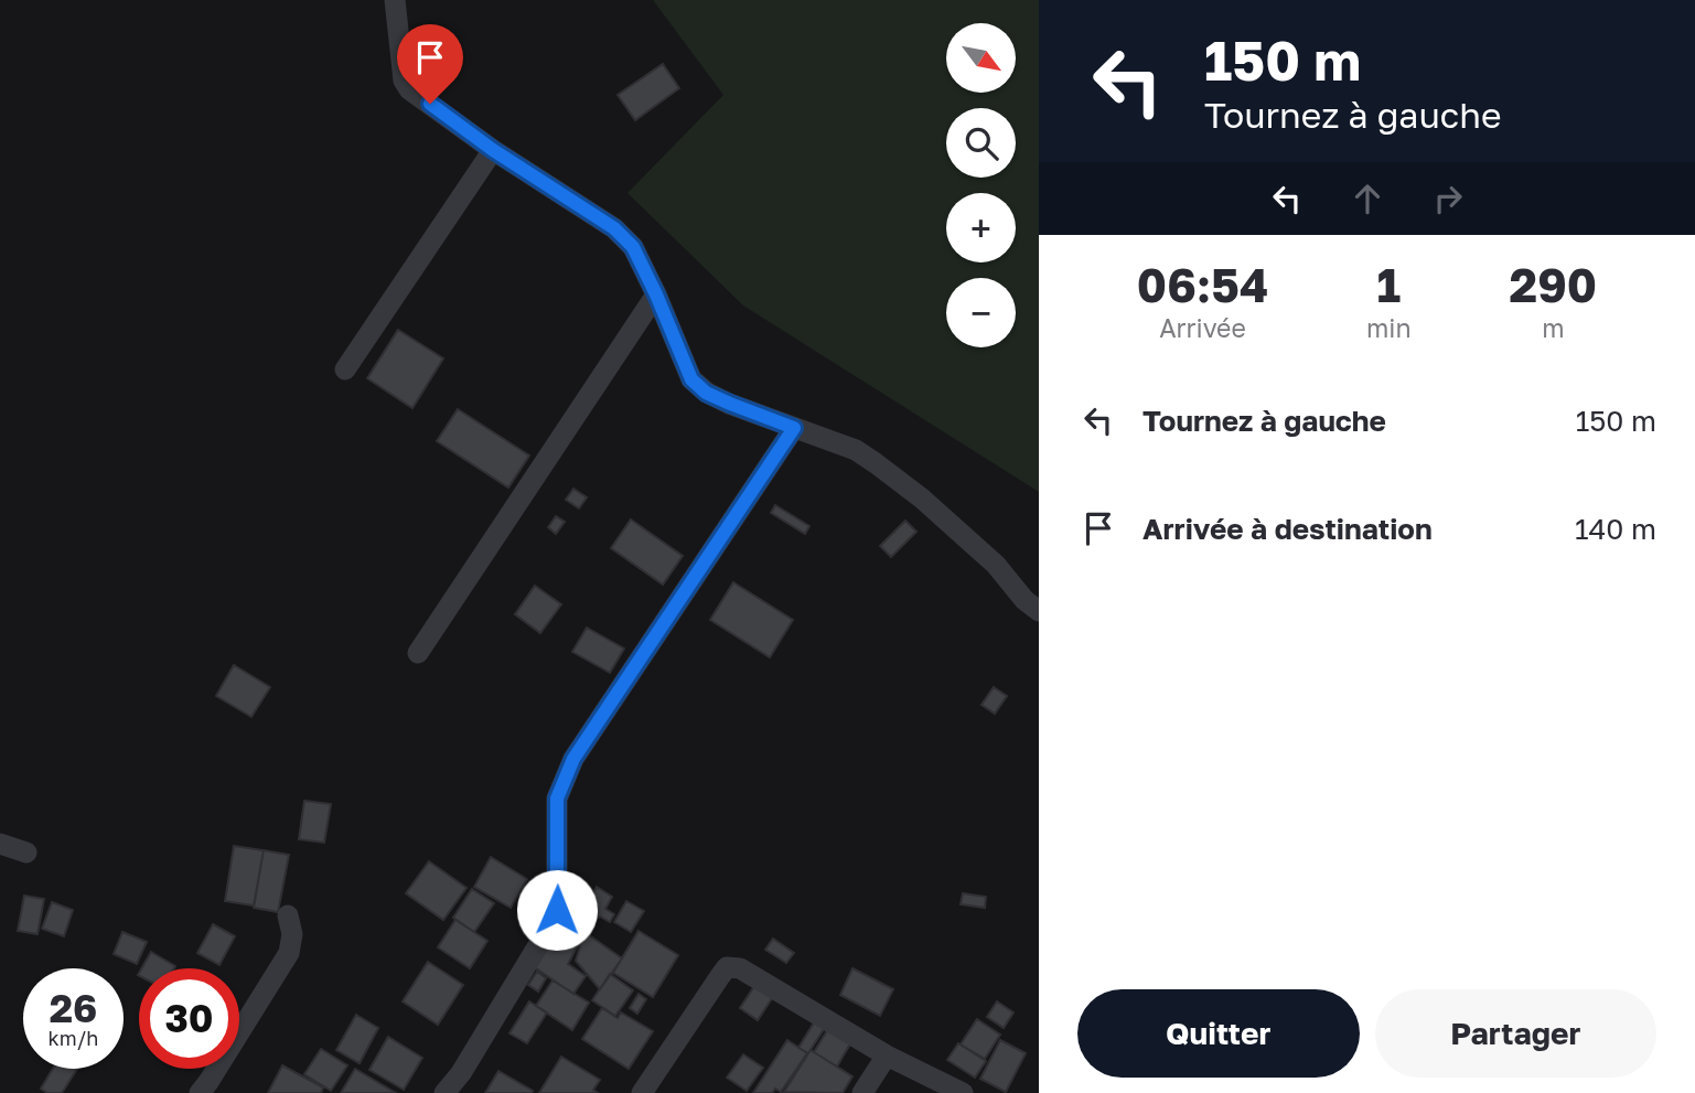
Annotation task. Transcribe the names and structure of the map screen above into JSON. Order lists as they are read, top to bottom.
{
  "north": "bottom right",
  "page": {
    "turn": ["150 m", "Tournez à gauche"],
    "map_buttons": ["+", "−"],
    "eta": [
      "06:54",
      "Arrivée",
      "1",
      "min",
      "290",
      "m"
    ],
    "list": [
      {
        "name": "Tournez à gauche",
        "value": "150 m"
      },
      {
        "name": "Arrivée à destination",
        "value": "140 m"
      }
    ],
    "speed": "26 km/h",
    "limit": "30",
    "buttons": ["Quitter", "Partager"]
  }
}
